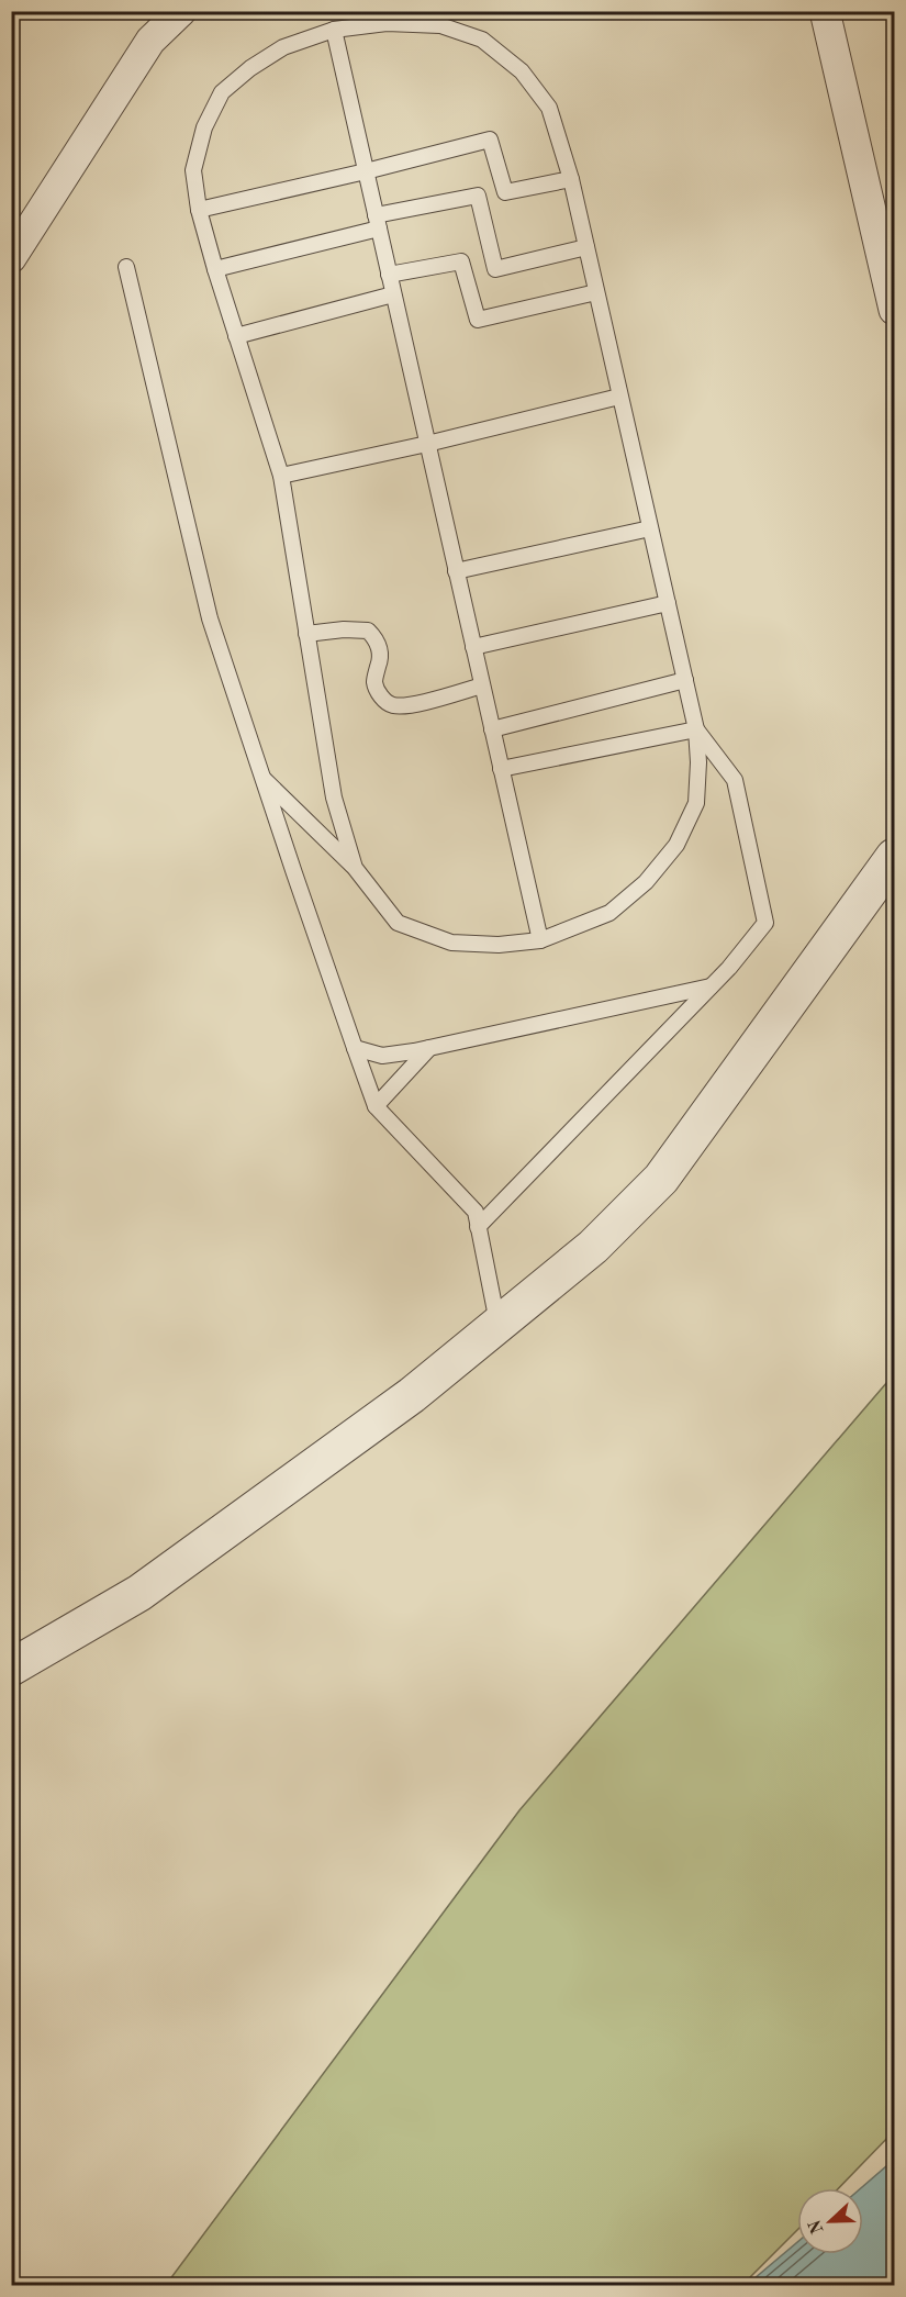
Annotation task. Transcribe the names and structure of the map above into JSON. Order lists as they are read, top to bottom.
{
  "north": "left"
}
